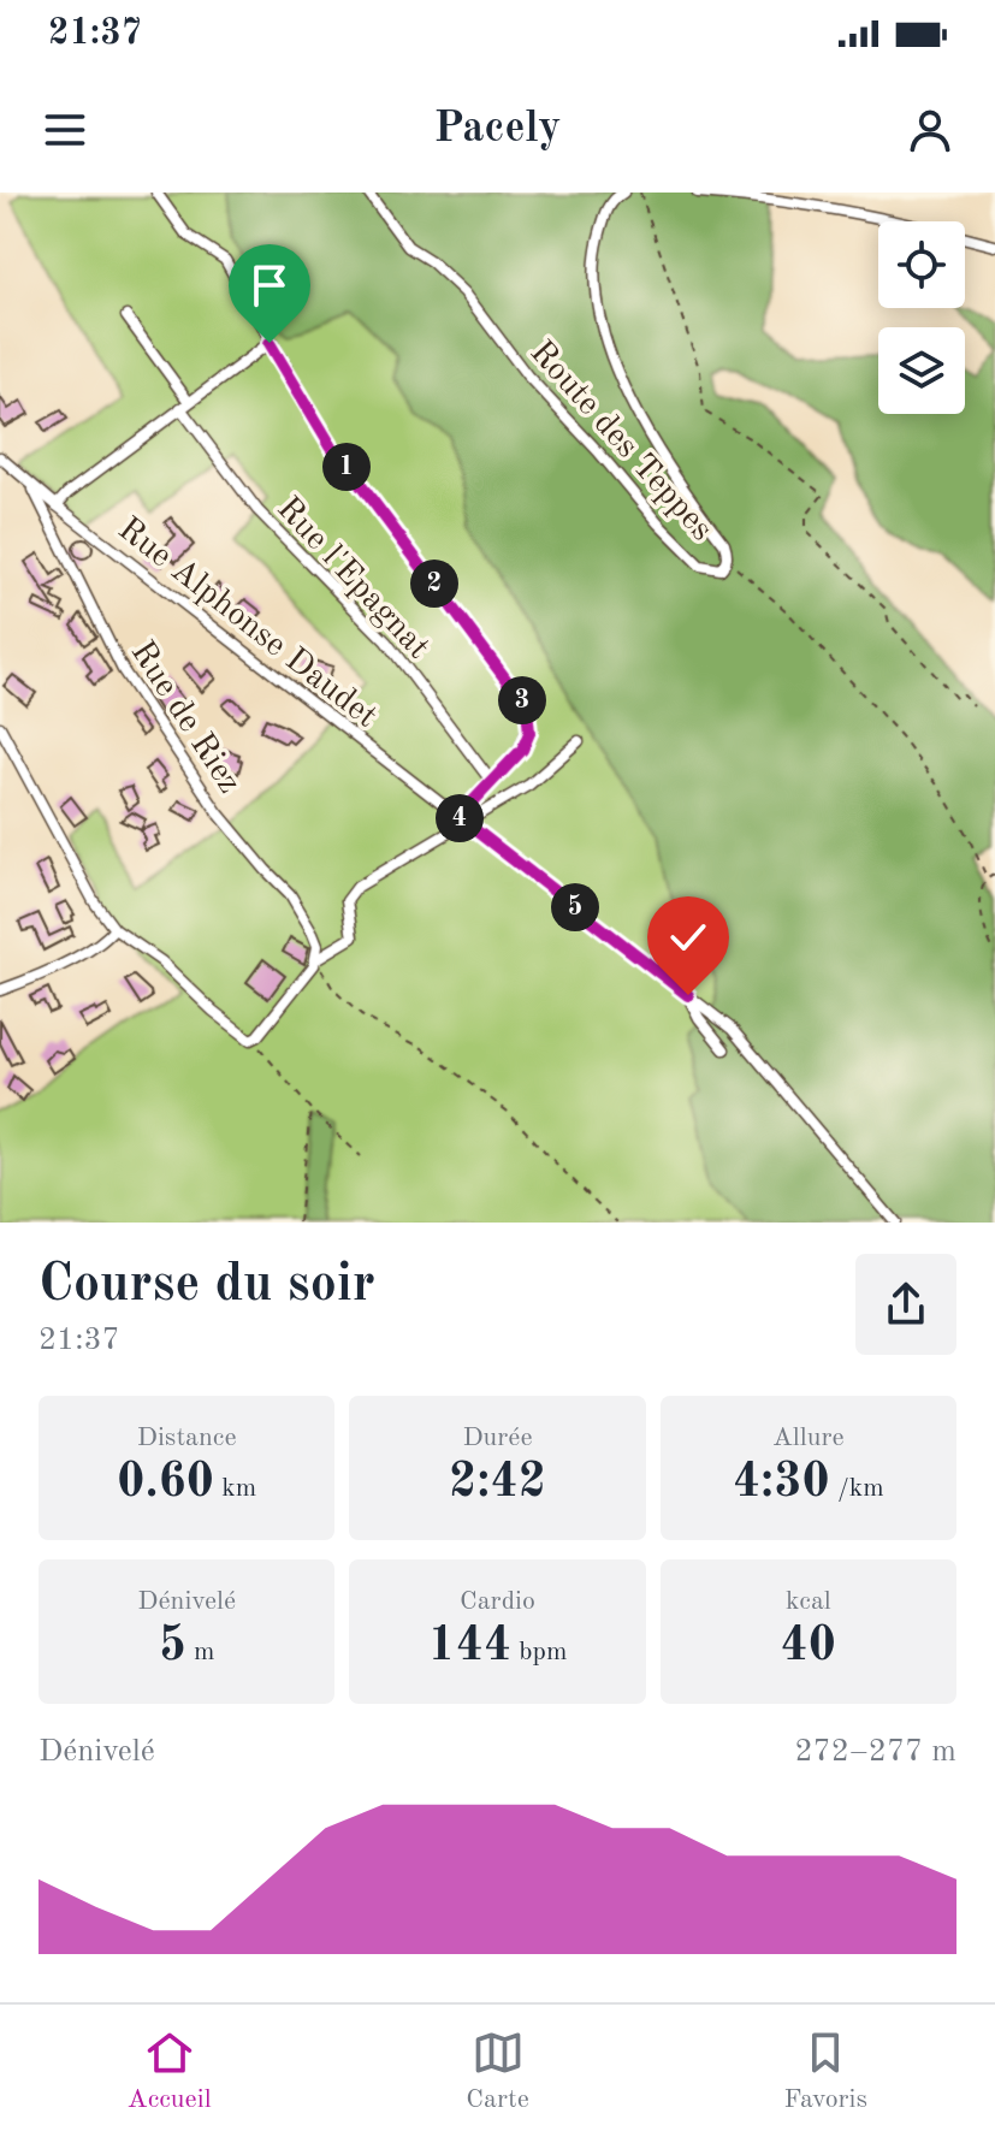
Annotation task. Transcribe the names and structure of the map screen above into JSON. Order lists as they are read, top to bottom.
{
  "streets": {
    "street": [
      "Route des Teppes",
      "Rue l'Epagnat",
      "Rue Alphonse Daudet",
      "Rue de Riez"
    ]
  },
  "crossings": [
    ["Rue Alphonse Daudet", "Rue de Riez"]
  ],
  "page": {
    "status": "21:37",
    "header": "Pacely",
    "pins": [
      "1",
      "2",
      "3",
      "4",
      "5"
    ],
    "heading": ["Course du soir", "21:37"],
    "stats": [
      ["Distance", "0.60 km"],
      ["Durée", "2:42"],
      ["Allure", "4:30 /km"],
      ["Dénivelé", "5 m"],
      ["Cardio", "144 bpm"],
      ["kcal", "40"]
    ],
    "chart": ["Dénivelé", "272–277 m"],
    "tabs": ["Accueil", "Carte", "Favoris"]
  }
}
